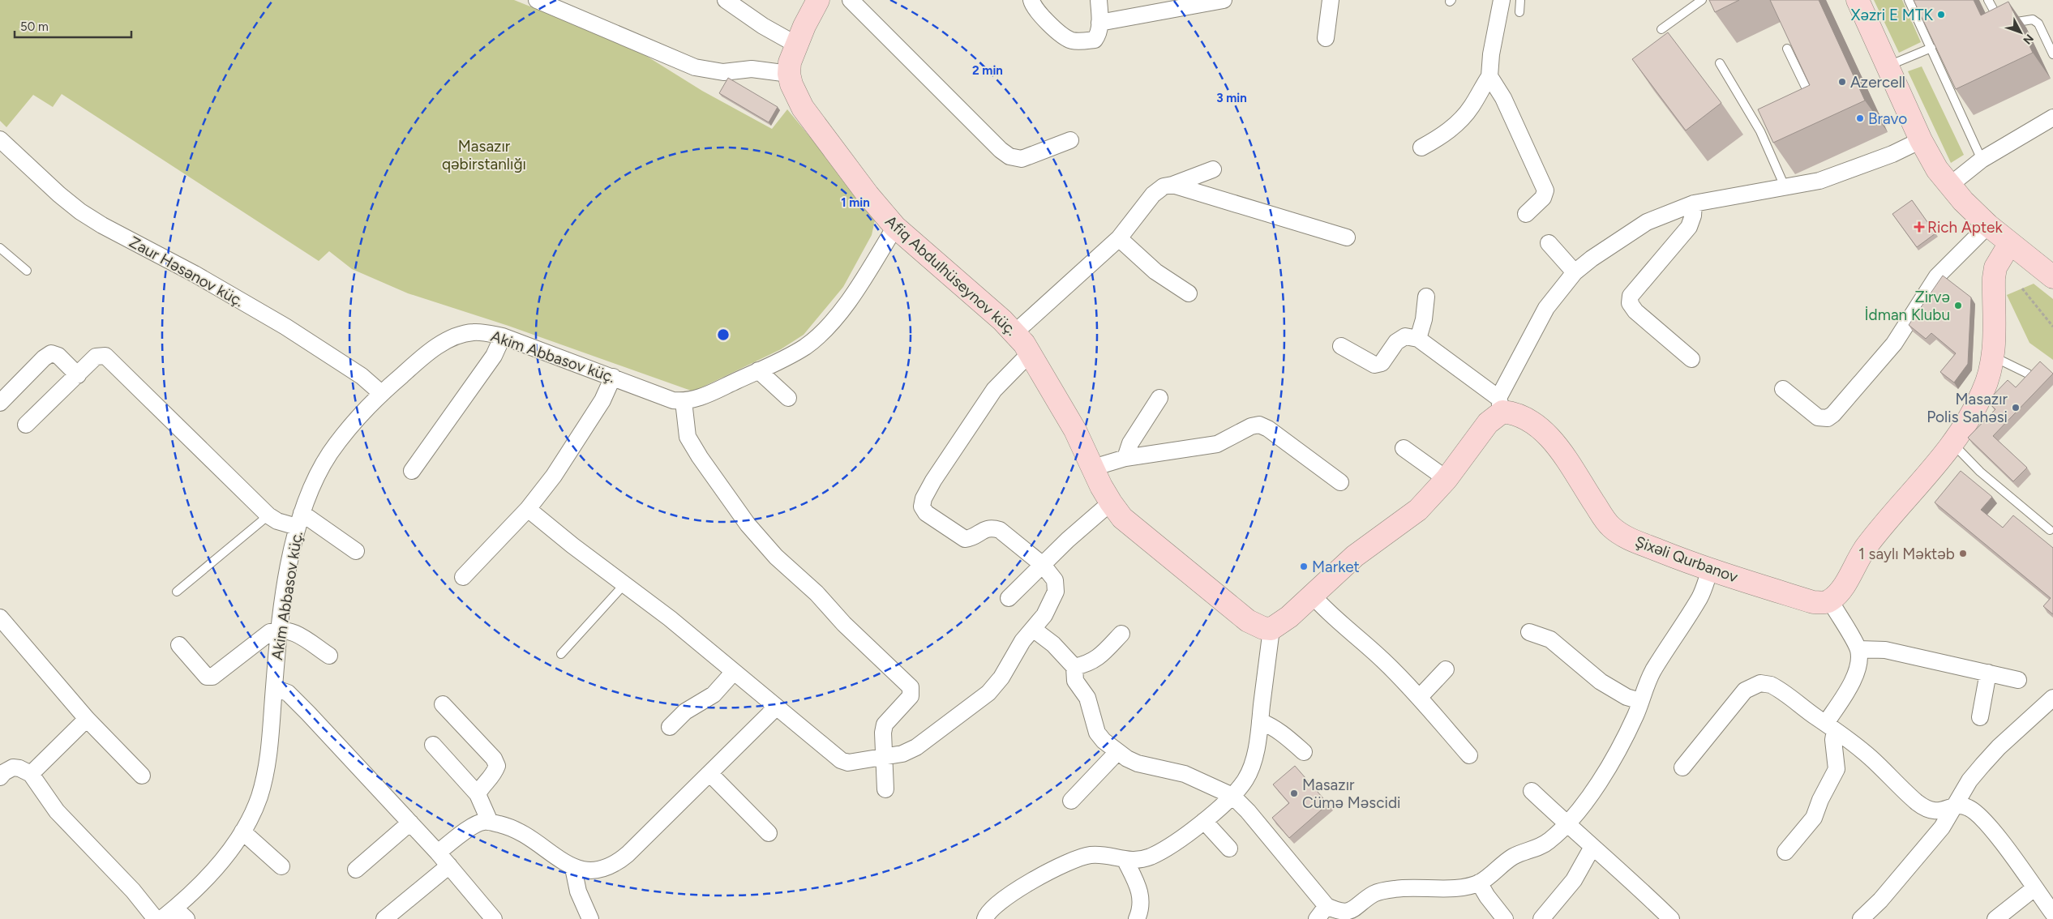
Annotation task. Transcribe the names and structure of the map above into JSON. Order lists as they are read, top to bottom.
{
  "streets": {
    "street": [
      "Zaur Həsənov küç.",
      "Afiq Abdulhüseynov küç.",
      "Akim Abbasov küç.",
      "Şixəli Qurbanov"
    ]
  },
  "crossings": [
    ["Zaur Həsənov küç.", "Akim Abbasov küç."],
    ["Afiq Abdulhüseynov küç.", "Akim Abbasov küç."]
  ],
  "parks": ["Masazır qəbirstanlığı"],
  "places": {
    "other": [
      "Xəzri E MTK",
      "Azercell",
      "Bravo",
      "Zirvə İdman Klubu",
      "Masazır Polis Sahəsi",
      "1 saylı Məktəb",
      "Market",
      "Masazır Cümə Məscidi"
    ],
    "health": ["Rich Aptek"]
  },
  "scale_bar": "50 m",
  "north": "bottom right",
  "rings": ["2 min", "3 min", "1 min"]
}
